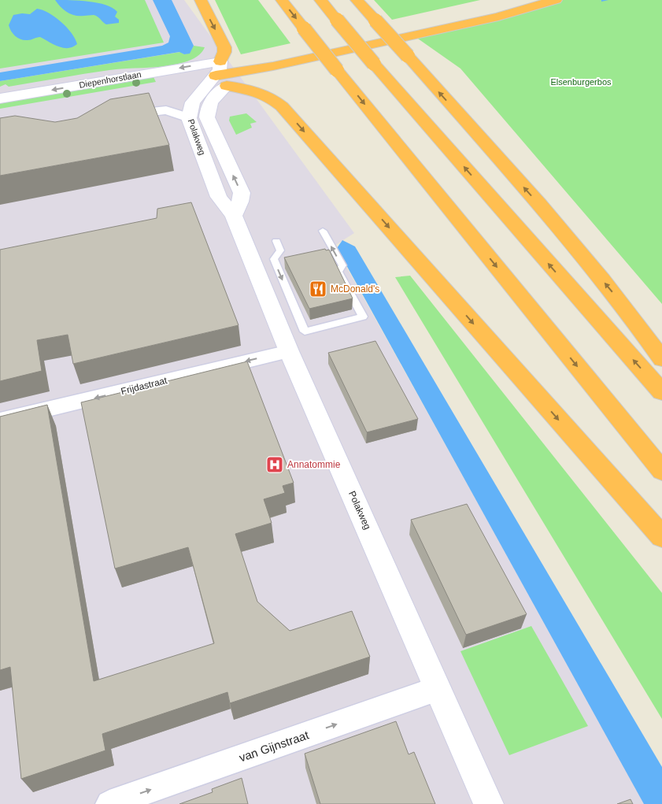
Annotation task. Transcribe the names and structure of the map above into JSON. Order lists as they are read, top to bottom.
{
  "streets": {
    "street": [
      "Diepenhorstlaan",
      "Polakweg",
      "Frijdastraat",
      "van Gijnstraat"
    ]
  },
  "crossings": [
    ["Diepenhorstlaan", "Polakweg"],
    ["Polakweg", "Frijdastraat"],
    ["Polakweg", "van Gijnstraat"]
  ],
  "one_way": ["Frijdastraat", "van Gijnstraat"],
  "parks": ["Elsenburgerbos"],
  "places": {
    "restaurant": ["McDonald's"],
    "hospital": ["Annatommie"]
  }
}
